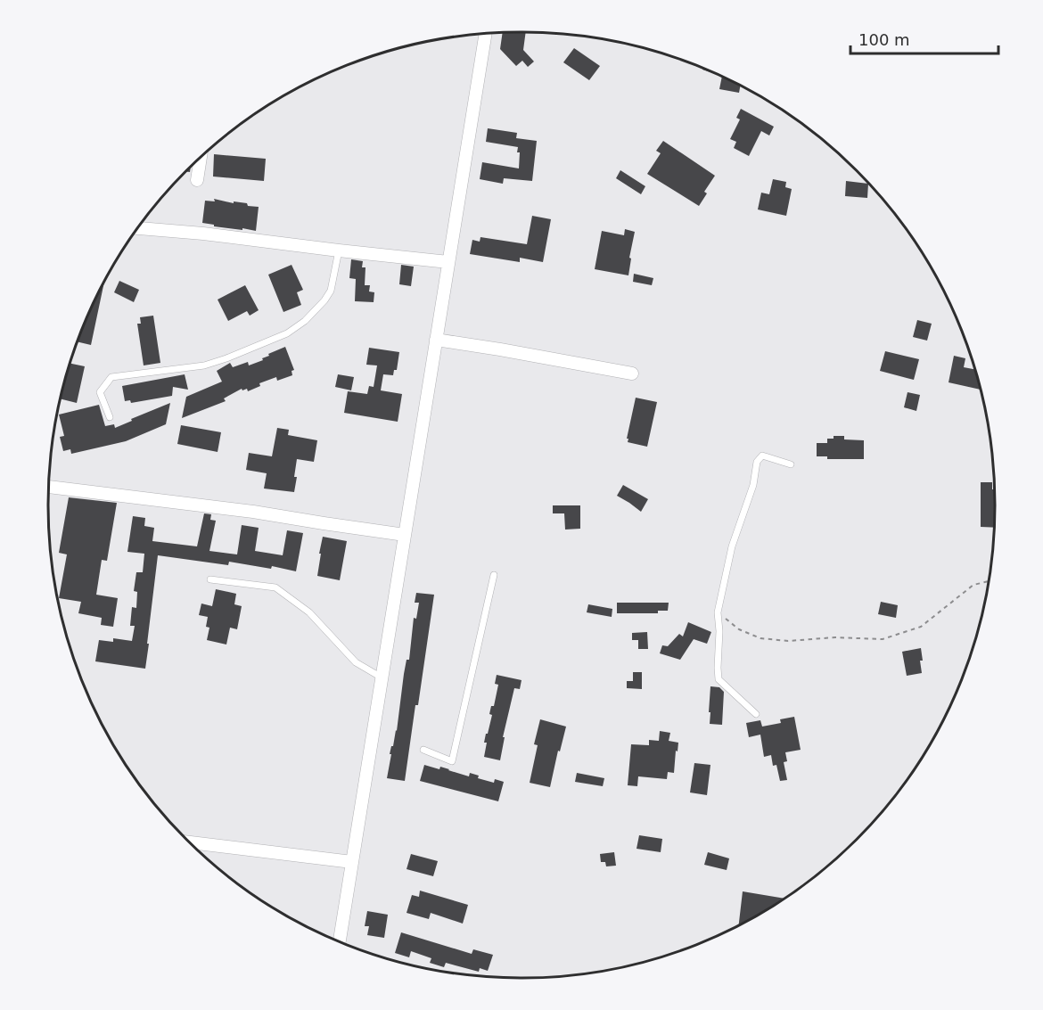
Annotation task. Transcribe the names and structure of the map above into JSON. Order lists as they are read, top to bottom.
{
  "scale_bar": "100 m"
}
